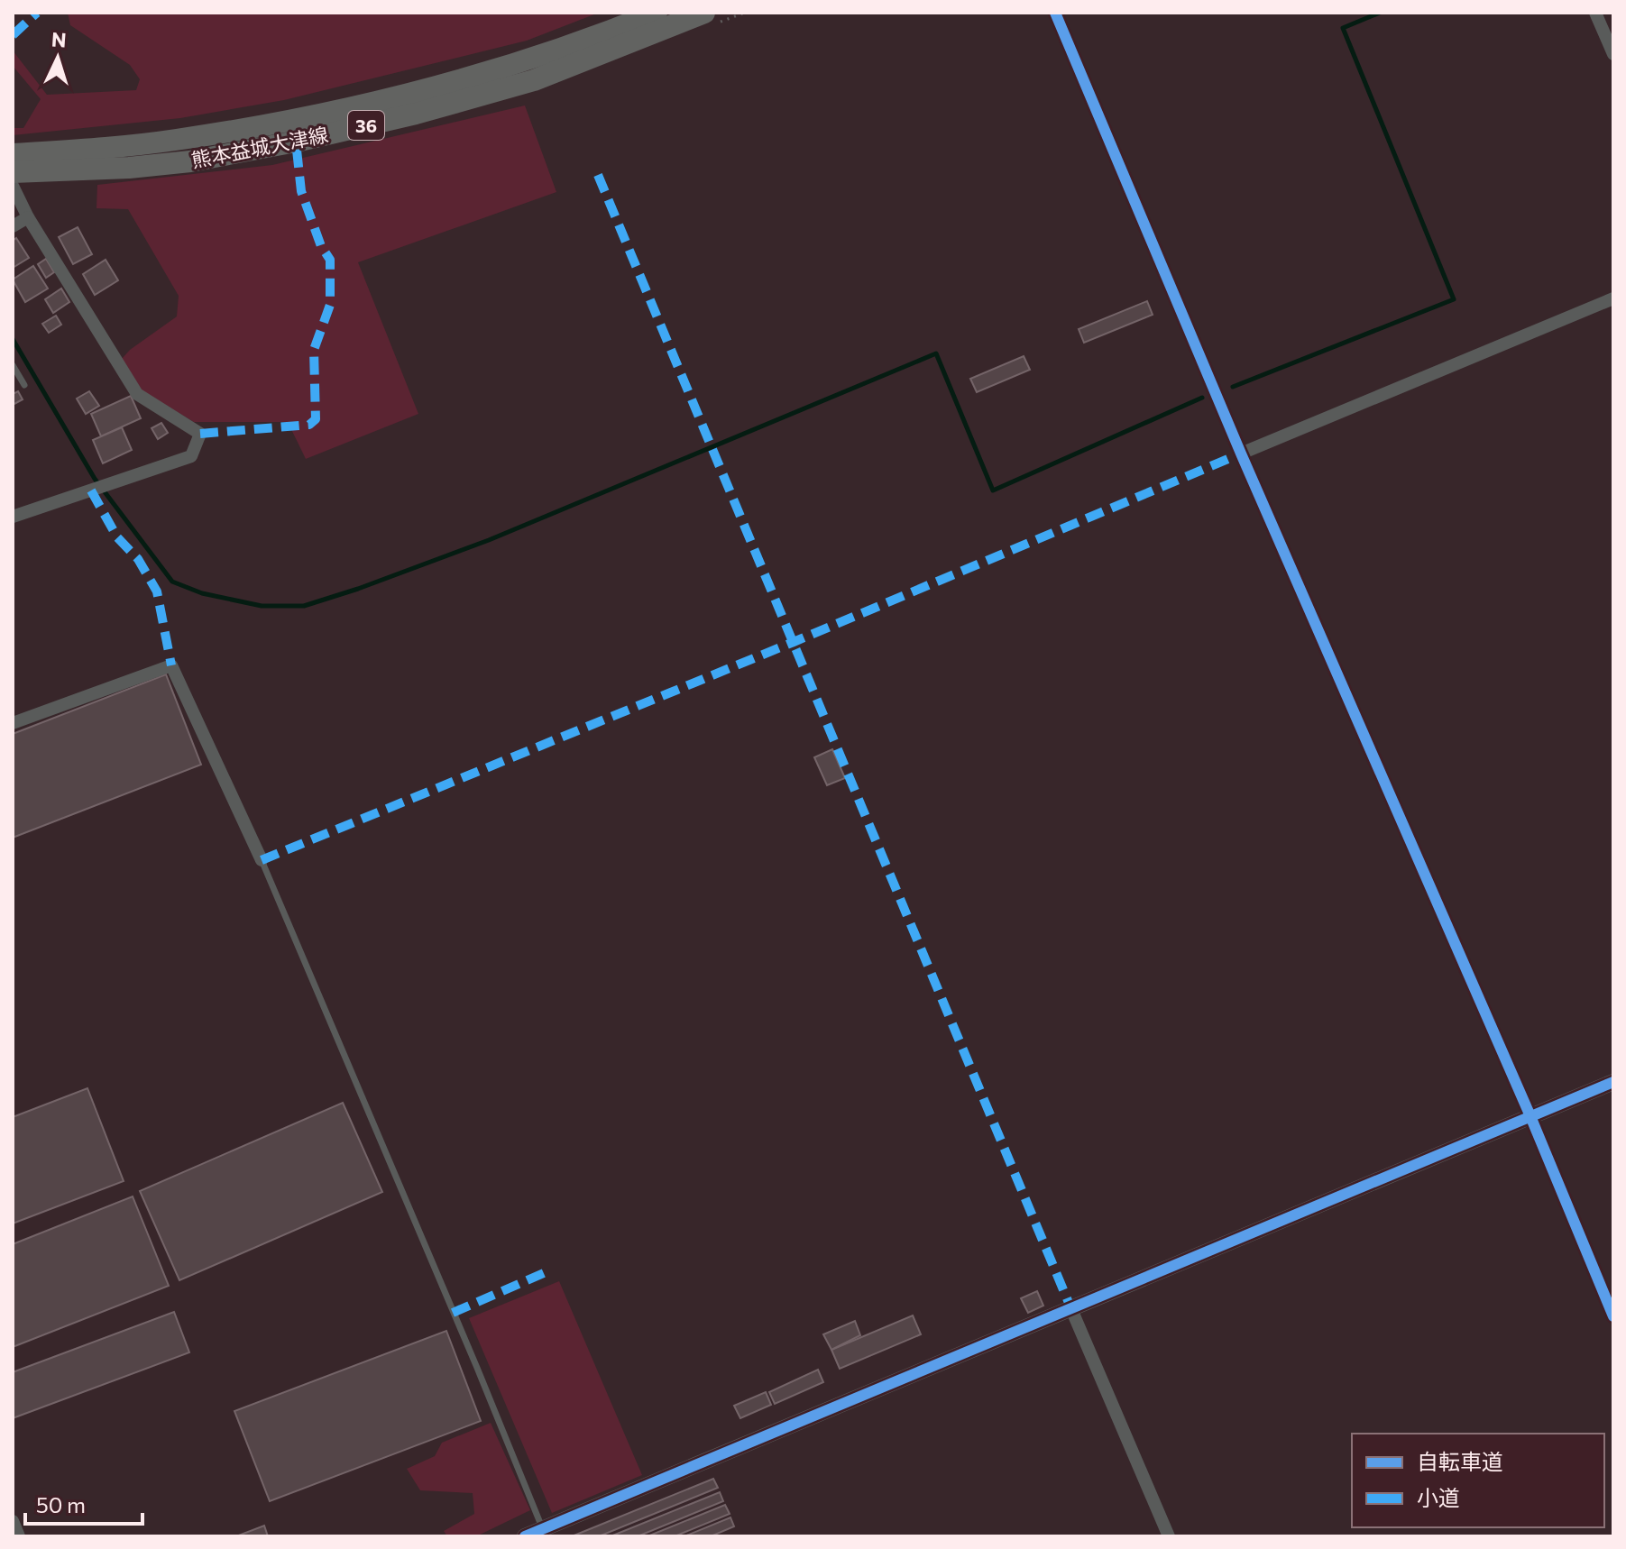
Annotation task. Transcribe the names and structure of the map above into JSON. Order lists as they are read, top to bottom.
{
  "streets": {
    "main road": ["36", "熊本益城大津線"]
  },
  "legend": ["自転車道", "小道"],
  "scale_bar": "50 m",
  "north": "top"
}
